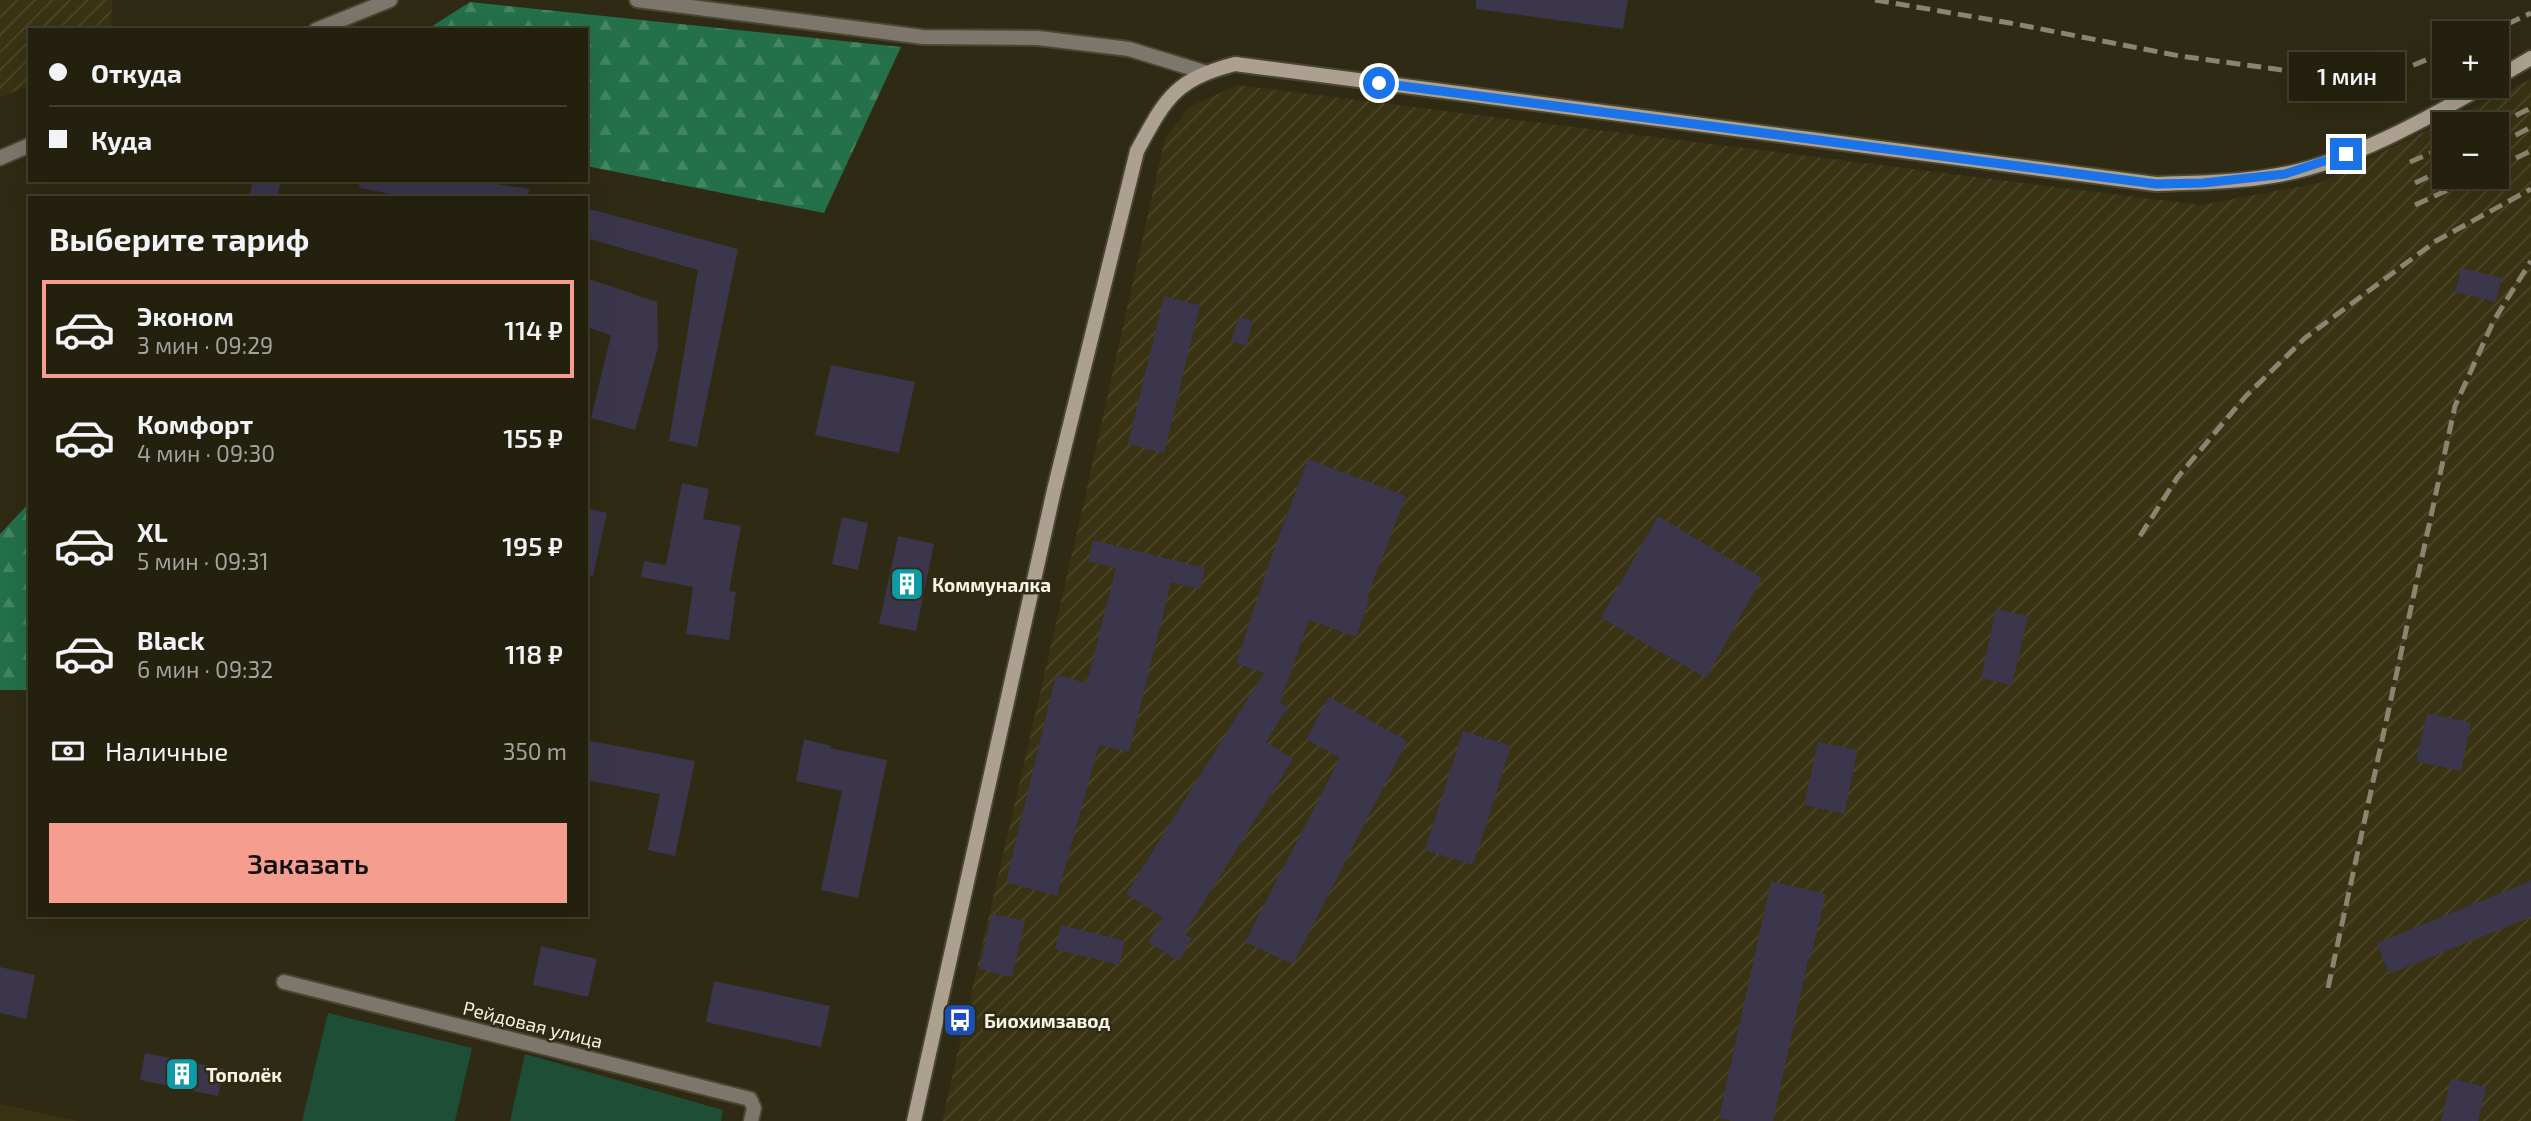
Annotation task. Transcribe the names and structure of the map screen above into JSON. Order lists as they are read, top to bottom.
{
  "streets": {
    "street": ["Рейдовая улица"]
  },
  "places": {
    "building": ["Коммуналка", "Тополёк"],
    "bus stop": ["Биохимзавод"]
  },
  "page": {
    "map_buttons": ["+", "−"],
    "banner": ["Откуда", "Куда"],
    "bubble": "1 мин",
    "heading": "Выберите тариф",
    "list": [
      {
        "name": "Эконом",
        "note": "3 мин · 09:29",
        "value": "114 ₽"
      },
      {
        "name": "Комфорт",
        "note": "4 мин · 09:30",
        "value": "155 ₽"
      },
      {
        "name": "XL",
        "note": "5 мин · 09:31",
        "value": "195 ₽"
      },
      {
        "name": "Black",
        "note": "6 мин · 09:32",
        "value": "118 ₽"
      }
    ],
    "pay": ["Наличные", "350 m"],
    "buttons": "Заказать"
  }
}
